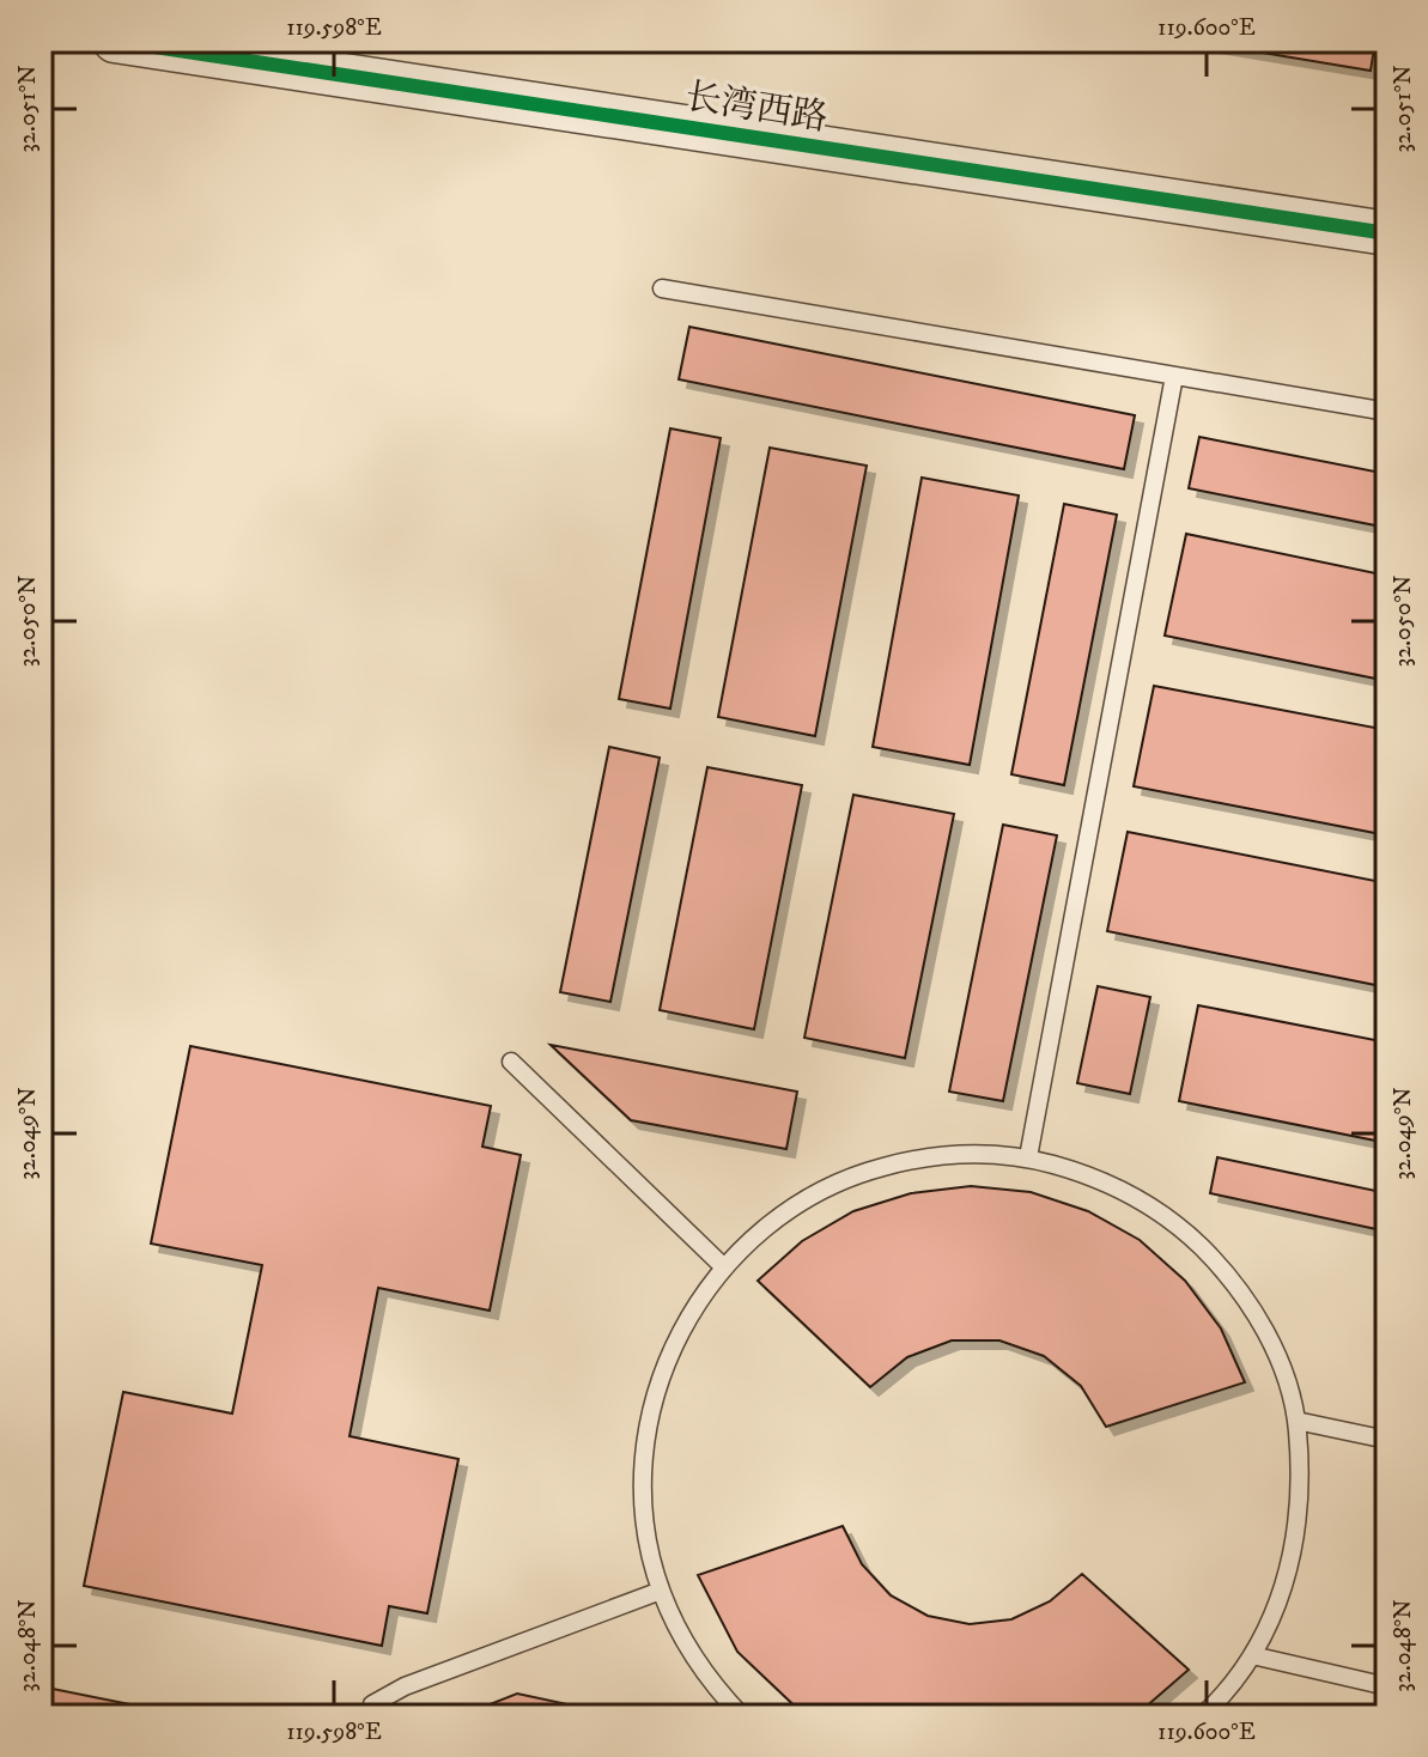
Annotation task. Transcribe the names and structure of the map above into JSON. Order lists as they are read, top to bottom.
{
  "streets": {
    "street": ["长湾西路"]
  },
  "coordinates": [
    "119.598°E",
    "119.600°E",
    "32.051°N",
    "32.050°N",
    "32.049°N",
    "32.048°N"
  ]
}
